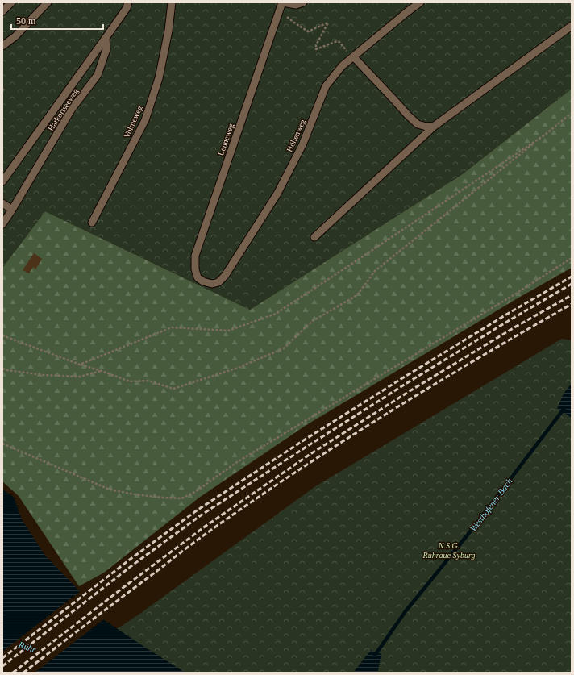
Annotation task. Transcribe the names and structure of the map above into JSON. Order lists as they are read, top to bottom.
{
  "streets": {
    "lane": [
      "Harkortseeweg",
      "Volmeweg",
      "Höhenweg",
      "Lenneweg"
    ]
  },
  "crossings": [
    ["Höhenweg", "Lenneweg"]
  ],
  "water": ["Westhofener Bach", "Ruhr"],
  "parks": ["N.S.G. Ruhraue Syburg"],
  "scale_bar": "50 m"
}
